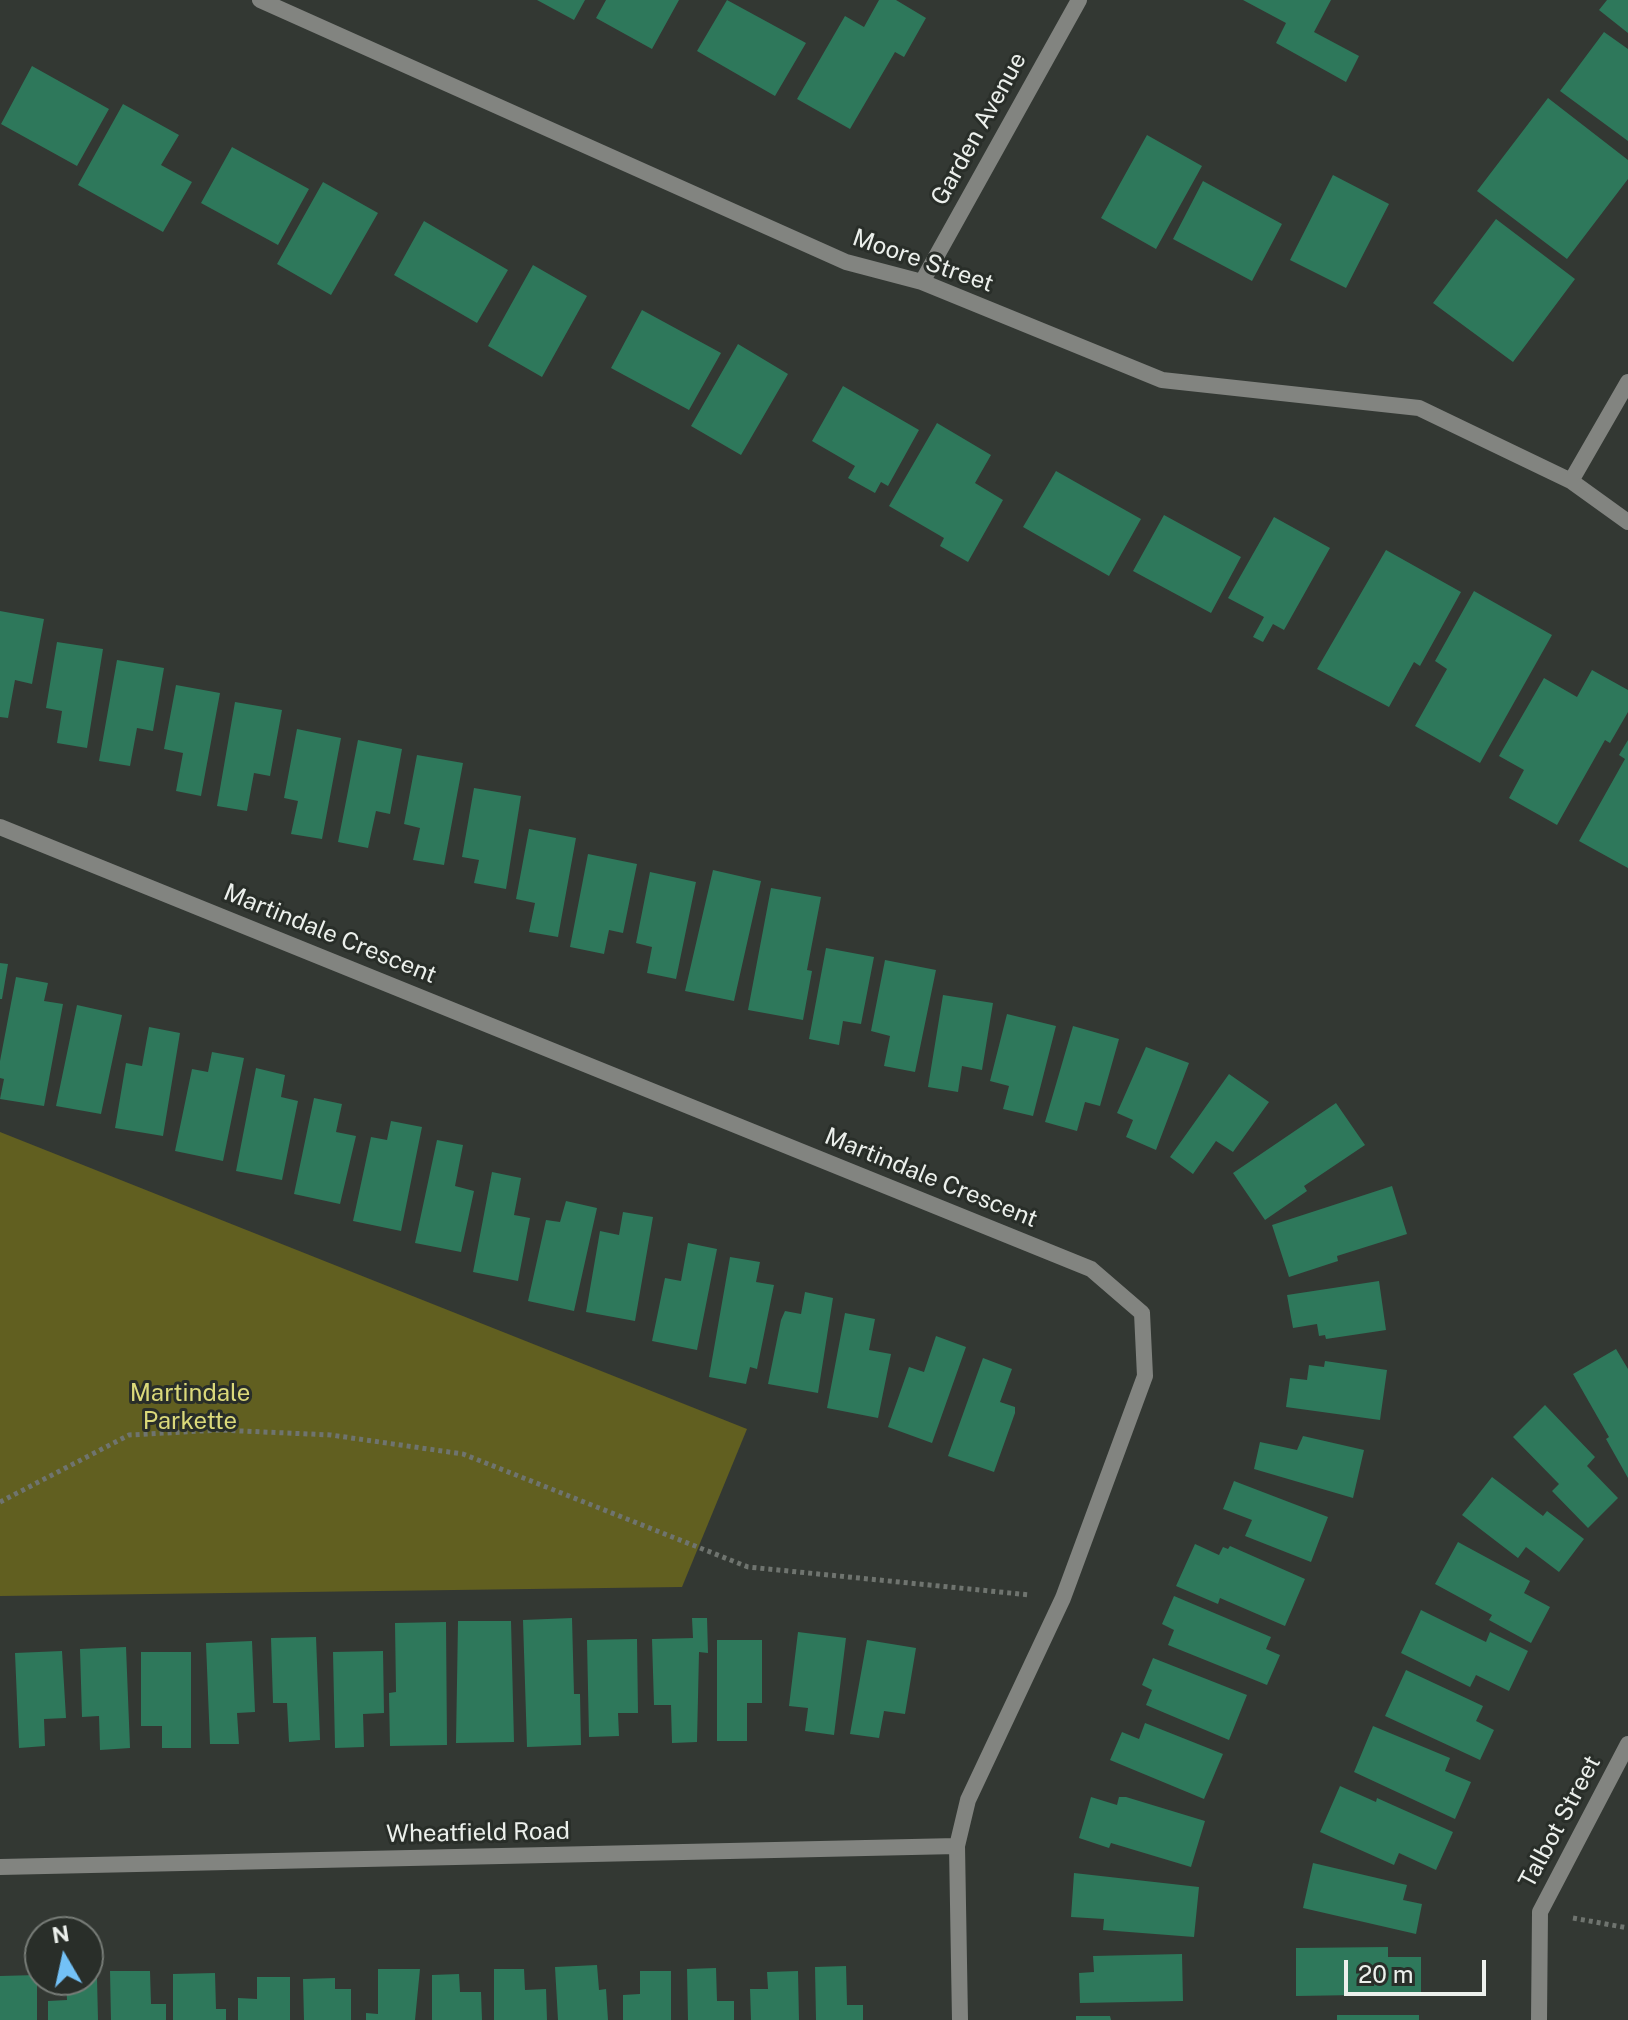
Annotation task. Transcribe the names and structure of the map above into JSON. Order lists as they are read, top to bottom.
{
  "streets": {
    "street": [
      "Garden Avenue",
      "Moore Street",
      "Martindale Crescent",
      "Talbot Street",
      "Wheatfield Road"
    ]
  },
  "crossings": [
    ["Garden Avenue", "Moore Street"],
    ["Martindale Crescent", "Wheatfield Road"]
  ],
  "parks": ["Martindale Parkette"],
  "scale_bar": "20 m",
  "north": "top"
}
